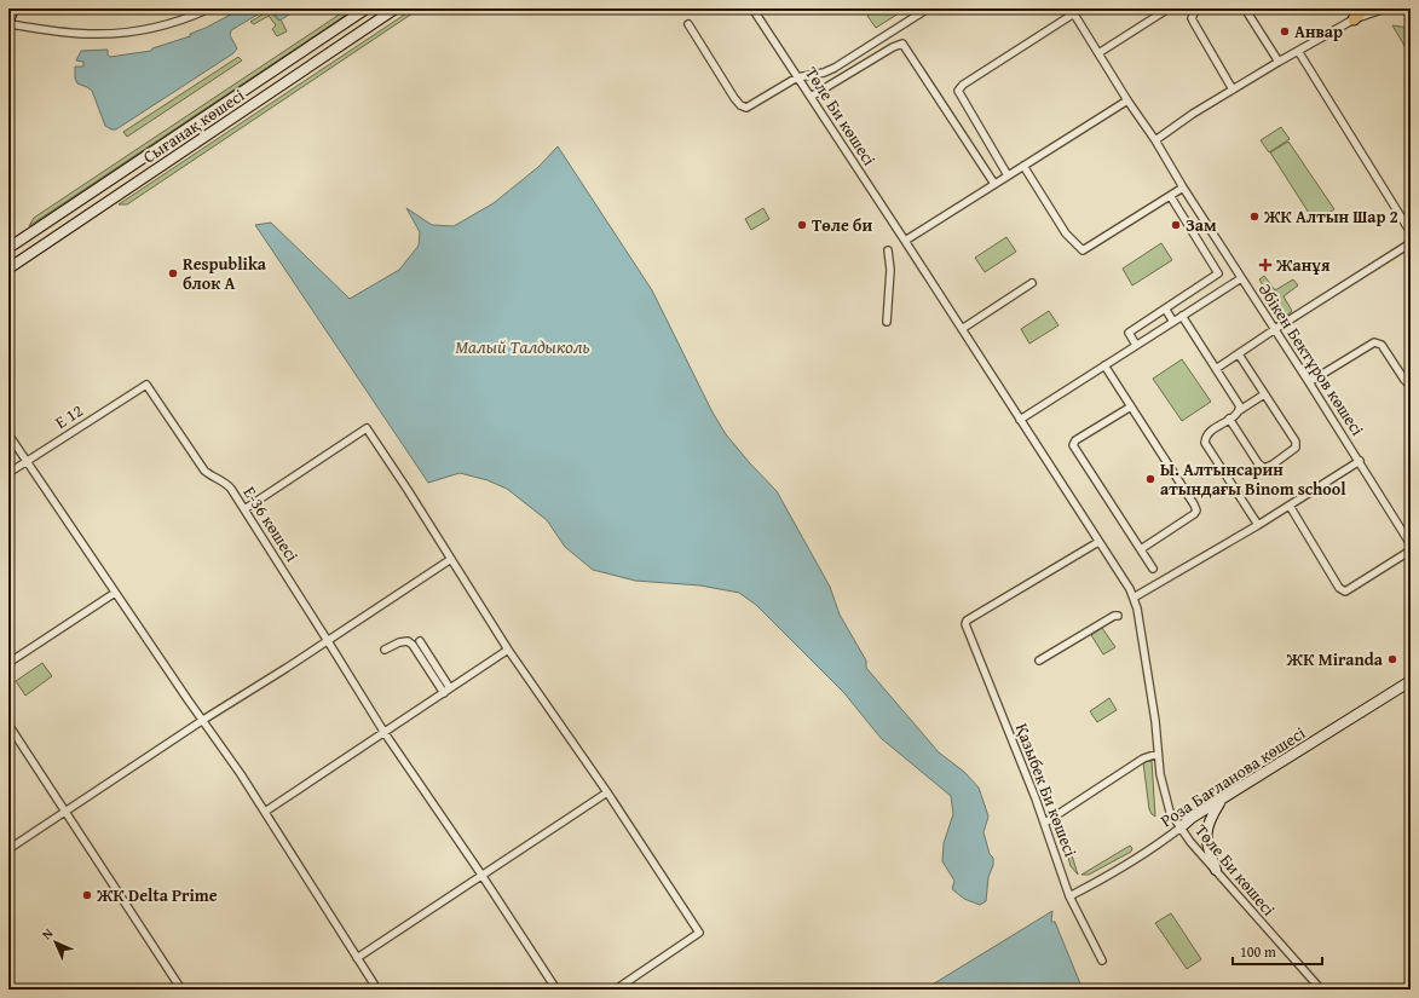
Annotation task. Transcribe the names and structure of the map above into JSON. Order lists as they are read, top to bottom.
{
  "streets": {
    "main road": ["Сығанақ көшесі", "Роза Бағланова көшесі"],
    "street": [
      "Төле Би көшесі",
      "Әбікен Бектұров көшесі",
      "E 12",
      "Е-36 көшесі",
      "Қазыбек Би көшесі"
    ]
  },
  "crossings": [
    ["Төле Би көшесі", "Роза Бағланова көшесі"],
    ["Төле Би көшесі", "Қазыбек Би көшесі"],
    ["E 12", "Е-36 көшесі"],
    ["Роза Бағланова көшесі", "Қазыбек Би көшесі"]
  ],
  "water": ["Малый Талдыколь"],
  "places": {
    "other": [
      "Анвар",
      "ЖК Алтын Шар 2",
      "Төле би",
      "Зам",
      "Respublika блок А",
      "Ы. Алтынсарин атындағы Binom school",
      "ЖК Miranda",
      "ЖК Delta Prime"
    ],
    "health": ["Жанұя"]
  },
  "scale_bar": "100 m",
  "north": "top left"
}
